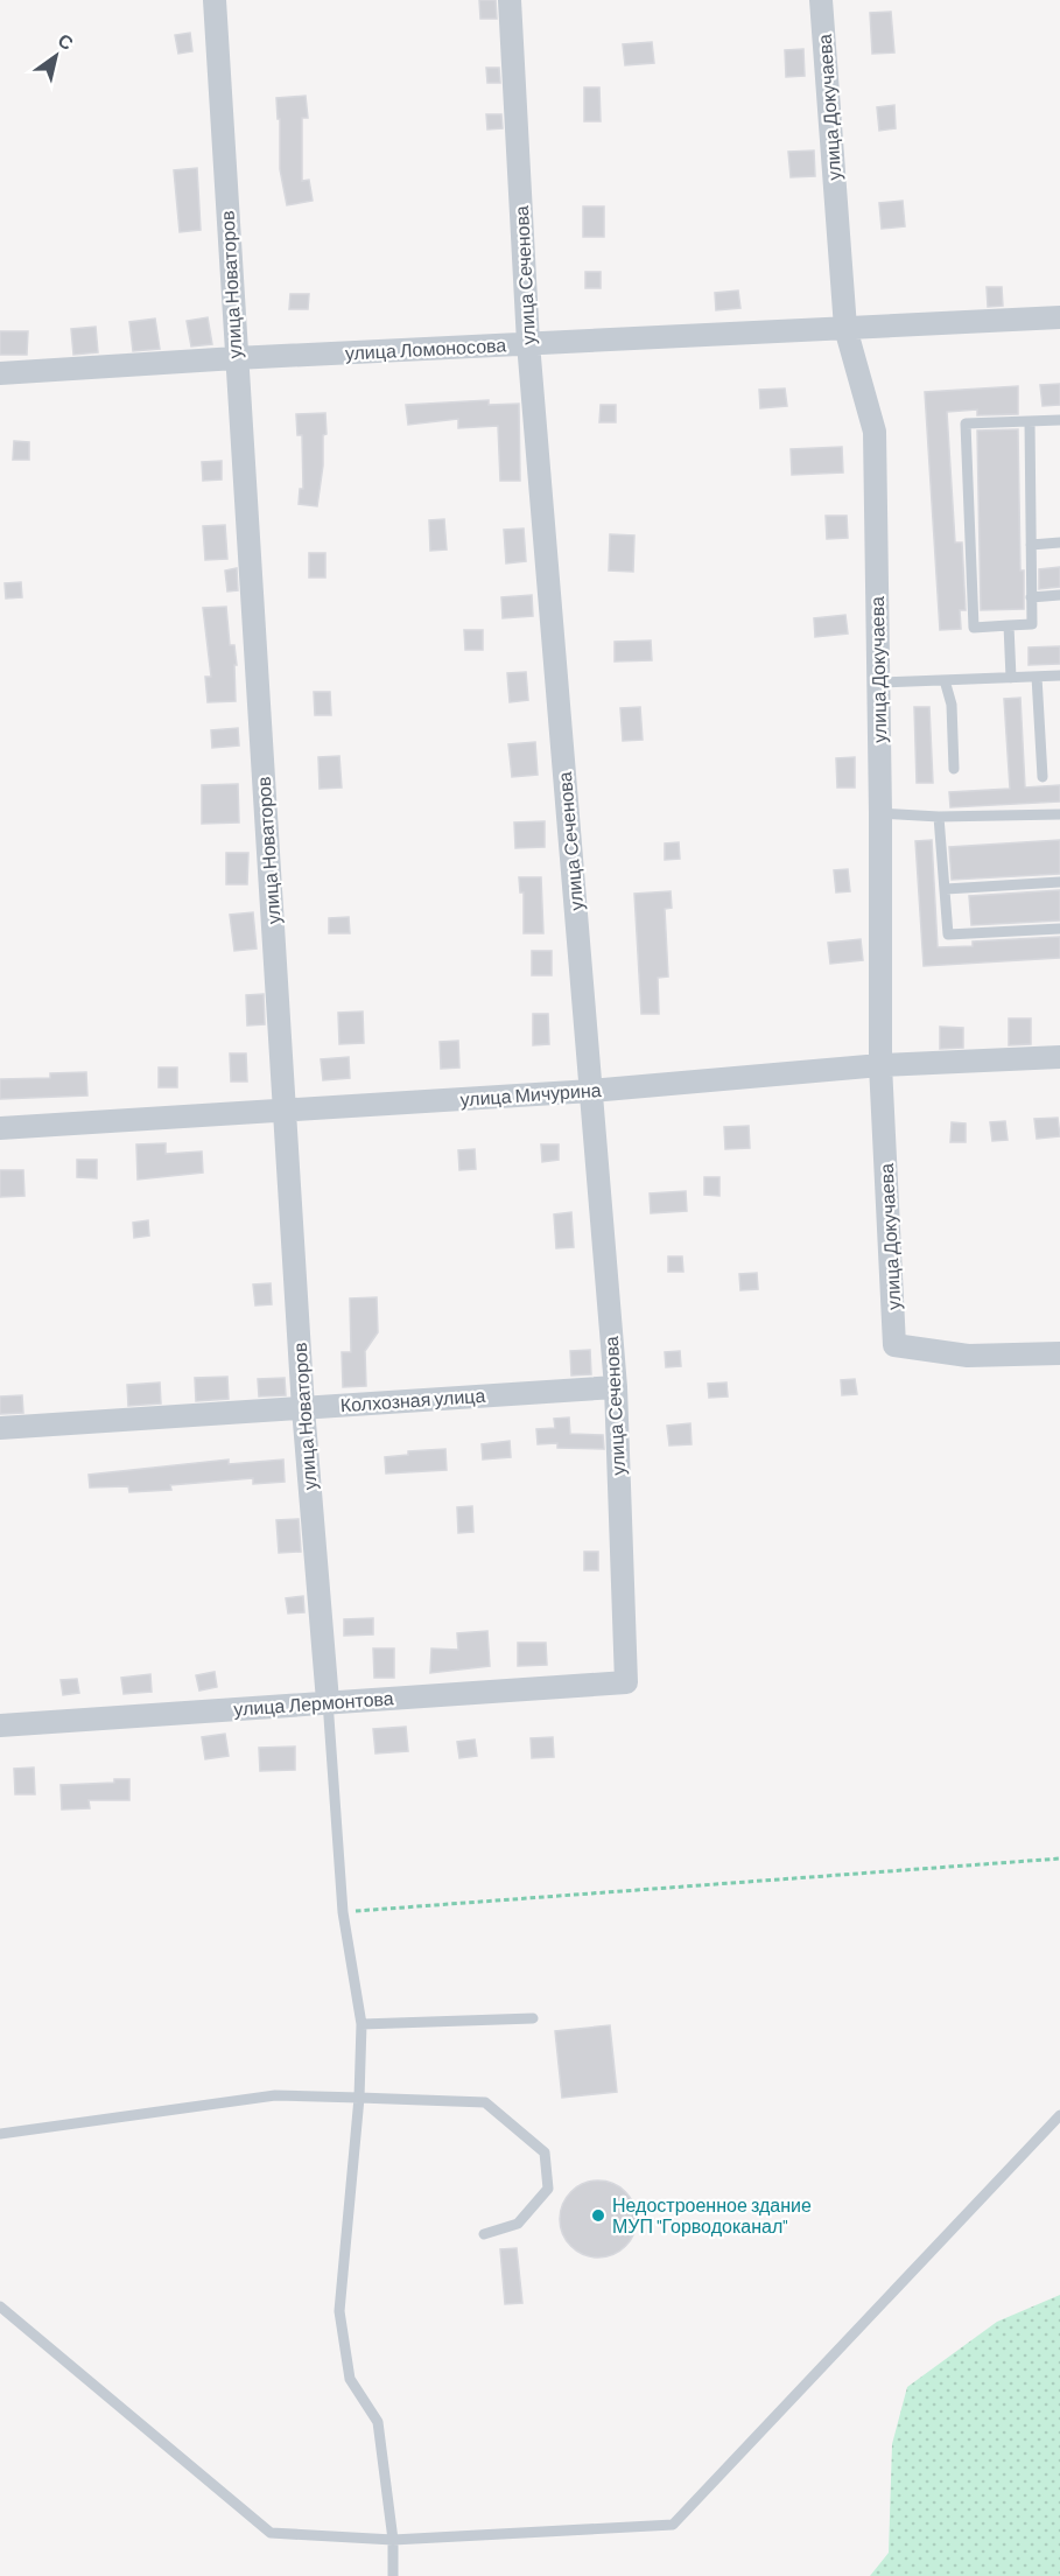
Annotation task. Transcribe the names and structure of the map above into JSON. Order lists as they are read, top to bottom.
{
  "streets": {
    "street": [
      "улица Докучаева",
      "улица Сеченова",
      "улица Новаторов",
      "улица Ломоносова",
      "улица Мичурина",
      "Колхозная улица",
      "улица Лермонтова"
    ]
  },
  "crossings": [
    ["улица Докучаева", "улица Ломоносова"],
    ["улица Докучаева", "улица Мичурина"],
    ["улица Сеченова", "улица Ломоносова"],
    ["улица Сеченова", "улица Мичурина"],
    ["улица Сеченова", "Колхозная улица"],
    ["улица Сеченова", "улица Лермонтова"],
    ["улица Новаторов", "улица Ломоносова"],
    ["улица Новаторов", "улица Мичурина"],
    ["улица Новаторов", "Колхозная улица"],
    ["улица Новаторов", "улица Лермонтова"]
  ],
  "places": ["Недостроенное здание МУП \"Горводоканал\""],
  "north": "top right"
}
